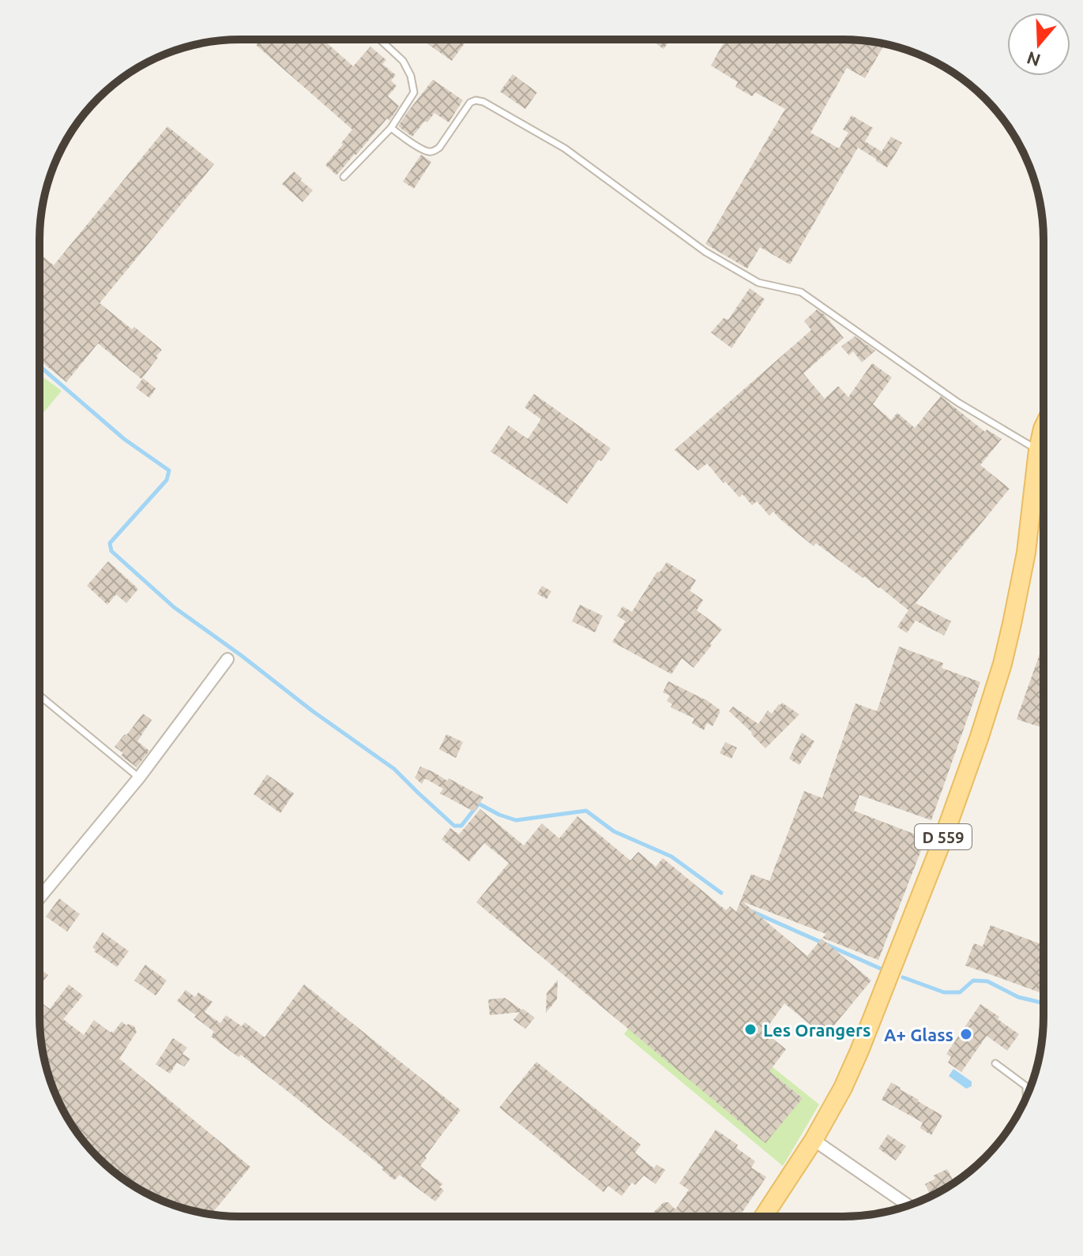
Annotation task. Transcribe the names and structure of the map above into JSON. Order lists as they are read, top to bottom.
{
  "streets": {
    "main road": ["D 559"]
  },
  "places": ["Les Orangers", "A+ Glass"],
  "north": "bottom"
}
